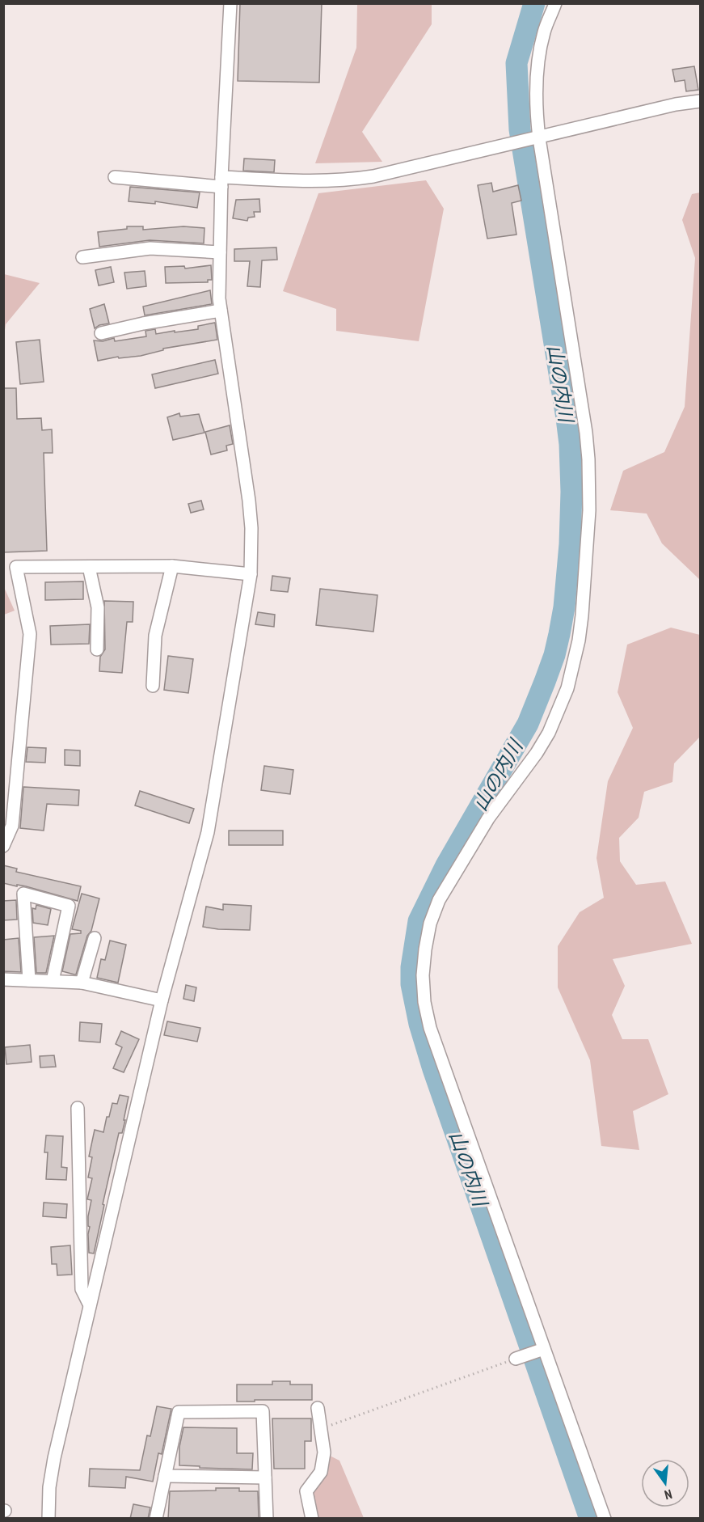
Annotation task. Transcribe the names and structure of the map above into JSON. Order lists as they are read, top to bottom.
{
  "water": ["山の内川"],
  "north": "bottom"
}
